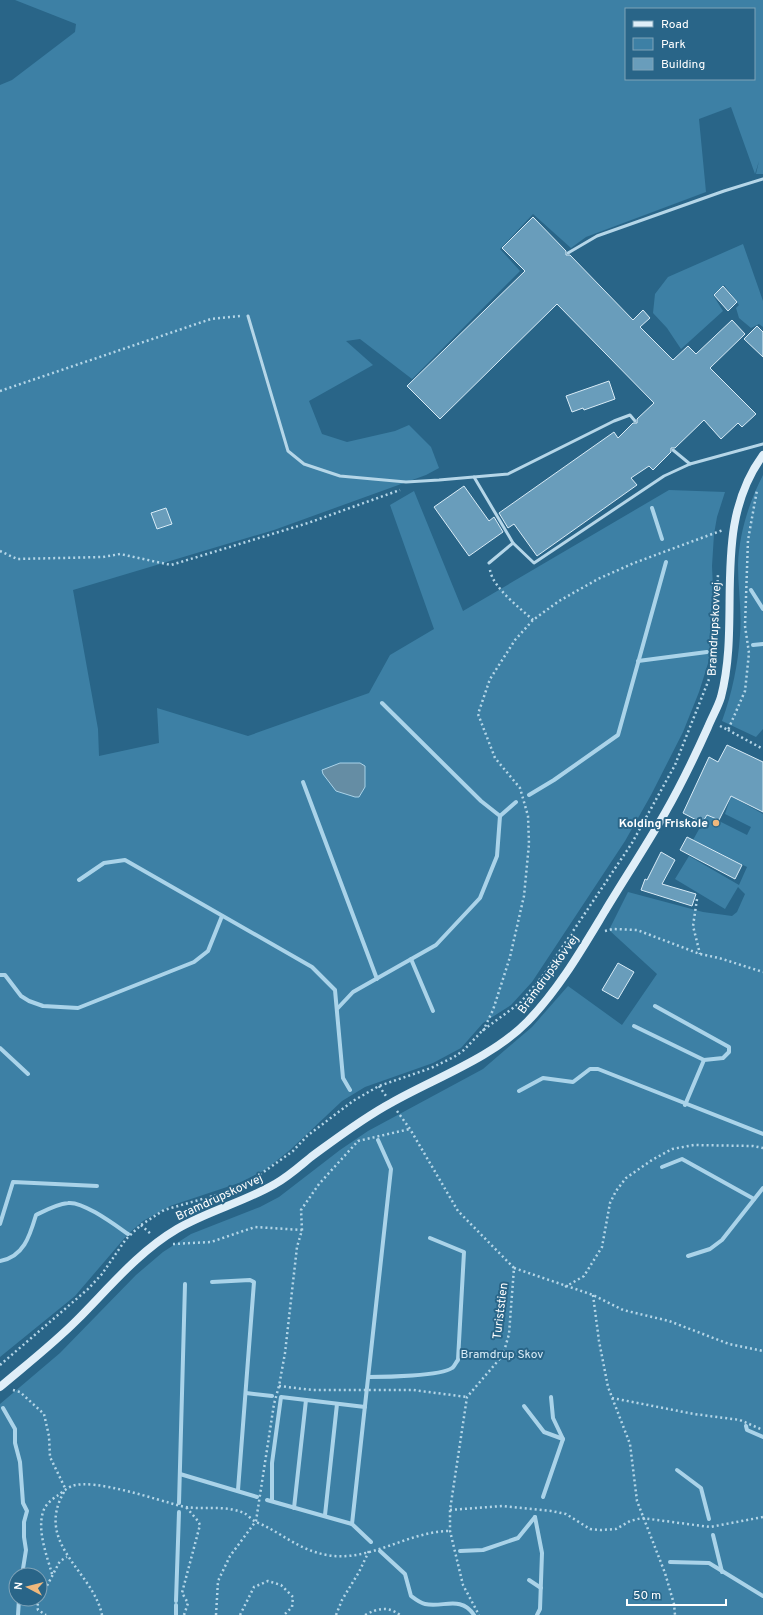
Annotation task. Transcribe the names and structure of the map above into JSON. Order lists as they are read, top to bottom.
{
  "streets": {
    "street": ["Bramdrupskovvej"],
    "path": ["Turiststien"]
  },
  "crossings": [
    ["Bramdrupskovvej", "Turiststien"]
  ],
  "parks": ["Bramdrup Skov"],
  "places": ["Kolding Friskole"],
  "legend": ["Road", "Park", "Building"],
  "scale_bar": "50 m",
  "north": "left"
}
